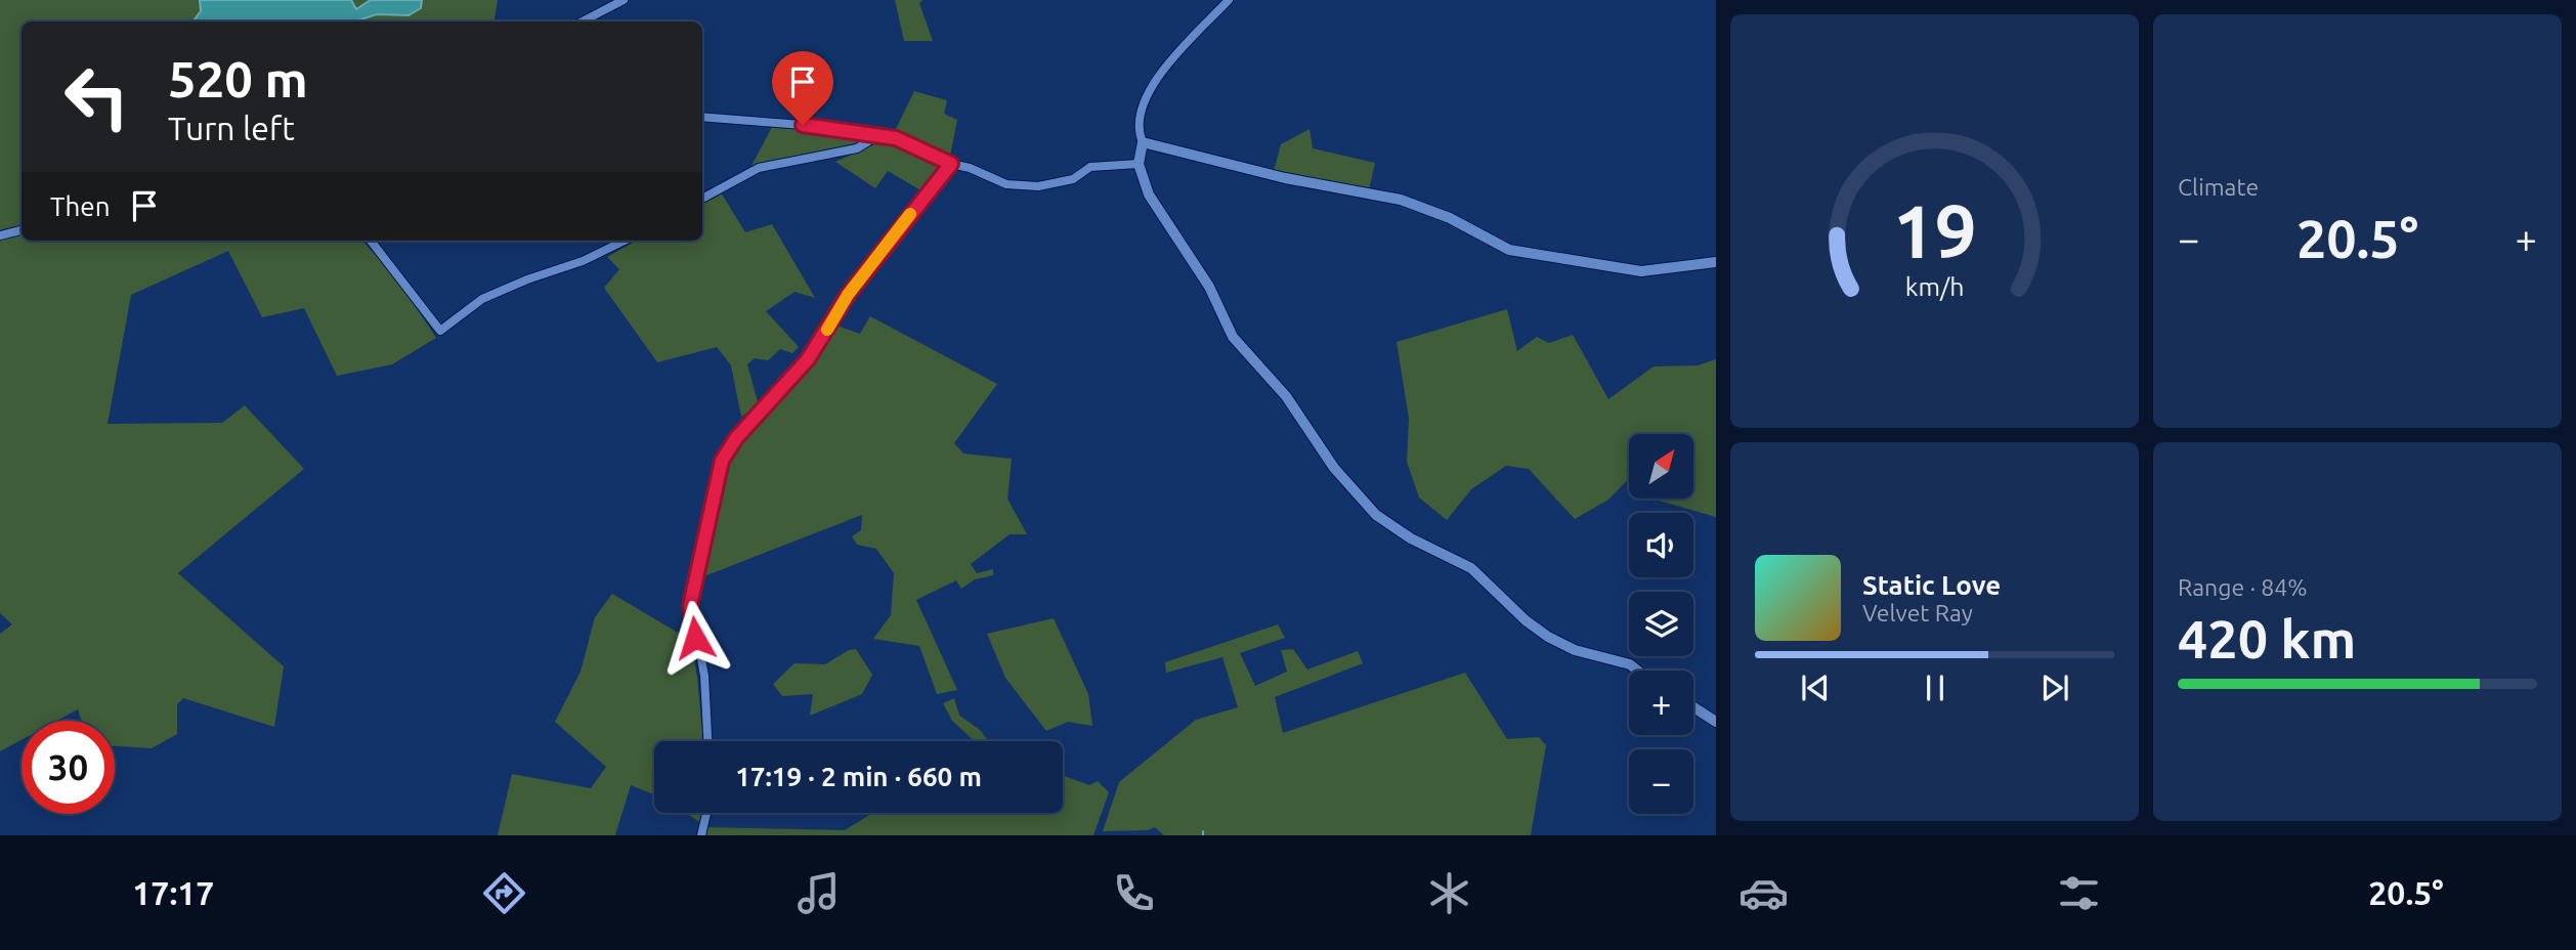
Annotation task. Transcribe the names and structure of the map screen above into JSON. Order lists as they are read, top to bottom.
{
  "north": "top right",
  "page": {
    "tile": [
      "Climate",
      ["Range · 84%", "420 km"]
    ],
    "turn": ["520 m", "Turn left"],
    "then": "Then",
    "heat": ["−", "20.5°", "+"],
    "map_buttons": ["+", "−"],
    "song": ["Static Love", "Velvet Ray"],
    "limit": "30",
    "trip": "17:19 · 2 min · 660 m",
    "tabs": ["17:17", "20.5°"],
    "gauge": ["19", "km/h"]
  }
}
